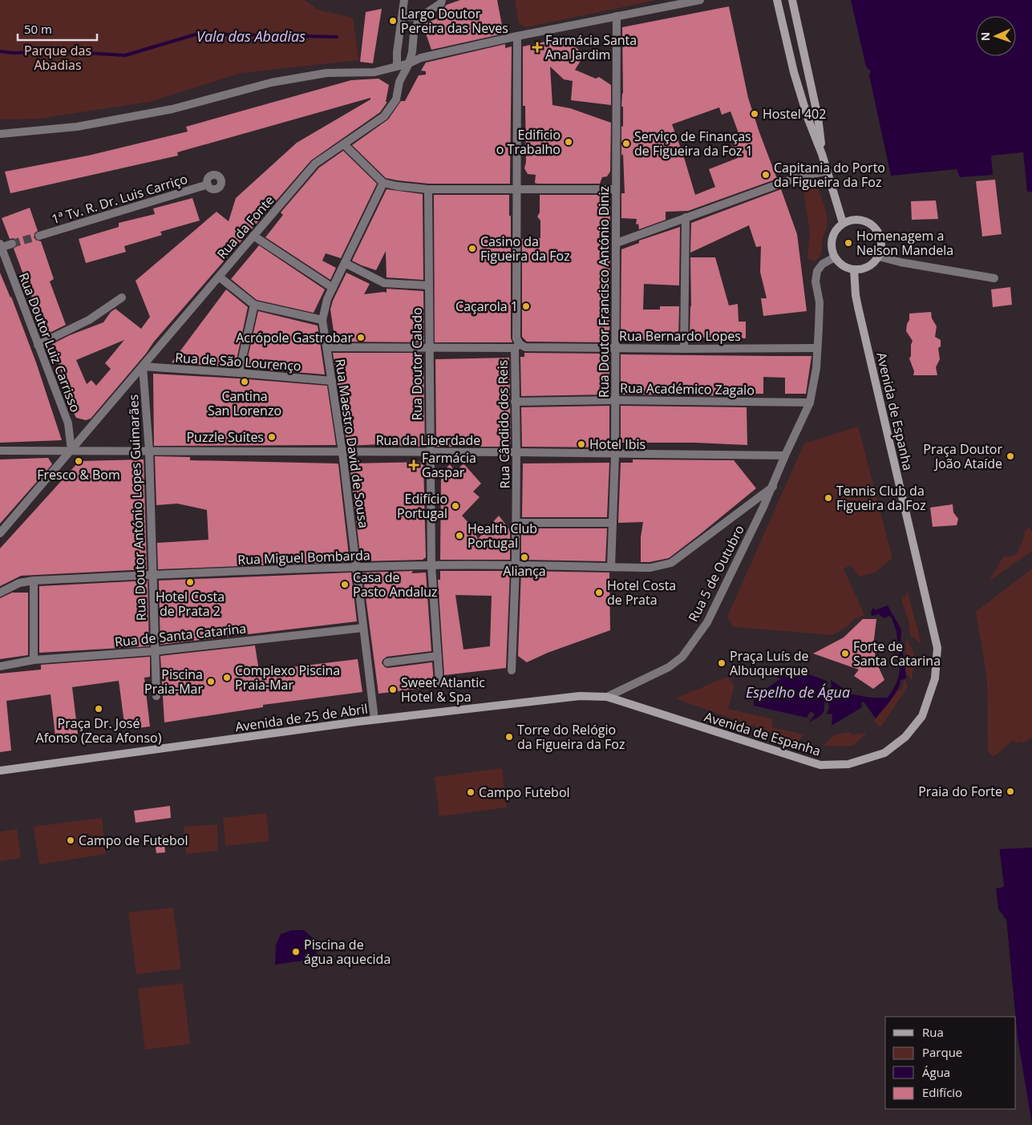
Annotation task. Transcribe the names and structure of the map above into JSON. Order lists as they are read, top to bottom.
{
  "streets": {
    "main road": ["Avenida de Espanha", "Avenida de 25 de Abril"],
    "street": [
      "1ª Tv. R. Dr. Luis Carriço",
      "Rua da Fonte",
      "Rua Doutor Francisco António Diniz",
      "Rua Bernardo Lopes",
      "Rua Doutor Luiz Carrisso",
      "Rua de São Lourenço",
      "Rua Doutor Calado",
      "Rua Académico Zagalo",
      "Rua Cândido dos Reis",
      "Rua da Liberdade",
      "Rua Maestro David de Sousa",
      "Rua Doutor António Lopes Guimarães",
      "Rua Miguel Bombarda",
      "Rua 5 de Outubro",
      "Rua de Santa Catarina"
    ]
  },
  "crossings": [
    ["Rua da Fonte", "Rua Doutor Luiz Carrisso"],
    ["Rua da Fonte", "Rua de São Lourenço"],
    ["Rua da Fonte", "Rua da Liberdade"],
    ["Rua da Fonte", "Rua Doutor António Lopes Guimarães"],
    ["Rua Doutor Francisco António Diniz", "Rua Bernardo Lopes"],
    ["Rua Doutor Francisco António Diniz", "Rua Académico Zagalo"],
    ["Rua Doutor Francisco António Diniz", "Rua da Liberdade"],
    ["Rua Doutor Francisco António Diniz", "Rua Miguel Bombarda"],
    ["Rua Bernardo Lopes", "Rua Doutor Calado"],
    ["Rua Bernardo Lopes", "Rua Cândido dos Reis"],
    ["Rua Bernardo Lopes", "Rua Maestro David de Sousa"],
    ["Rua Bernardo Lopes", "Rua 5 de Outubro"],
    ["Rua Doutor Luiz Carrisso", "Rua da Liberdade"],
    ["Rua de São Lourenço", "Rua Maestro David de Sousa"],
    ["Rua de São Lourenço", "Rua Doutor António Lopes Guimarães"],
    ["Rua Doutor Calado", "Rua da Liberdade"],
    ["Rua Doutor Calado", "Rua Miguel Bombarda"],
    ["Rua Académico Zagalo", "Rua Cândido dos Reis"],
    ["Rua Académico Zagalo", "Rua 5 de Outubro"],
    ["Avenida de Espanha", "Rua 5 de Outubro"],
    ["Avenida de Espanha", "Avenida de 25 de Abril"],
    ["Rua Cândido dos Reis", "Rua da Liberdade"],
    ["Rua Cândido dos Reis", "Rua Miguel Bombarda"],
    ["Rua da Liberdade", "Rua Maestro David de Sousa"],
    ["Rua da Liberdade", "Rua Doutor António Lopes Guimarães"],
    ["Rua da Liberdade", "Rua 5 de Outubro"],
    ["Rua Maestro David de Sousa", "Rua Miguel Bombarda"],
    ["Rua Maestro David de Sousa", "Rua de Santa Catarina"],
    ["Rua Maestro David de Sousa", "Avenida de 25 de Abril"],
    ["Rua Doutor António Lopes Guimarães", "Rua Miguel Bombarda"],
    ["Rua Doutor António Lopes Guimarães", "Rua de Santa Catarina"],
    ["Rua Miguel Bombarda", "Rua 5 de Outubro"],
    ["Rua 5 de Outubro", "Avenida de 25 de Abril"]
  ],
  "water": ["Vala das Abadias", "Espelho de Água"],
  "parks": ["Parque das Abadias"],
  "places": {
    "other": [
      "Largo Doutor Pereira das Neves",
      "Hostel 402",
      "Edificio o Trabalho",
      "Serviço de Finanças de Figueira da Foz 1",
      "Capitania do Porto da Figueira da Foz",
      "Homenagem a Nelson Mandela",
      "Casino da Figueira da Foz",
      "Caçarola 1",
      "Acrópole Gastrobar",
      "Cantina San Lorenzo",
      "Puzzle Suites",
      "Hotel Ibis",
      "Praça Doutor João Ataíde",
      "Fresco & Bom",
      "Tennis Club da Figueira da Foz",
      "Edifício Portugal",
      "Health Club Portugal",
      "Aliança",
      "Hotel Costa de Prata 2",
      "Casa de Pasto Andaluz",
      "Hotel Costa de Prata",
      "Forte de Santa Catarina",
      "Praça Luís de Albuquerque",
      "Complexo Piscina Praia-Mar",
      "Piscina Praia-Mar",
      "Sweet Atlantic Hotel & Spa",
      "Praça Dr. José Afonso (Zeca Afonso)",
      "Torre do Relógio da Figueira da Foz",
      "Praia do Forte",
      "Campo Futebol",
      "Campo de Futebol",
      "Piscina de água aquecida"
    ],
    "health": ["Farmácia Santa Ana Jardim", "Farmácia Gaspar"]
  },
  "legend": [
    "Rua",
    "Parque",
    "Água",
    "Edifício"
  ],
  "scale_bar": "50 m",
  "north": "left"
}
